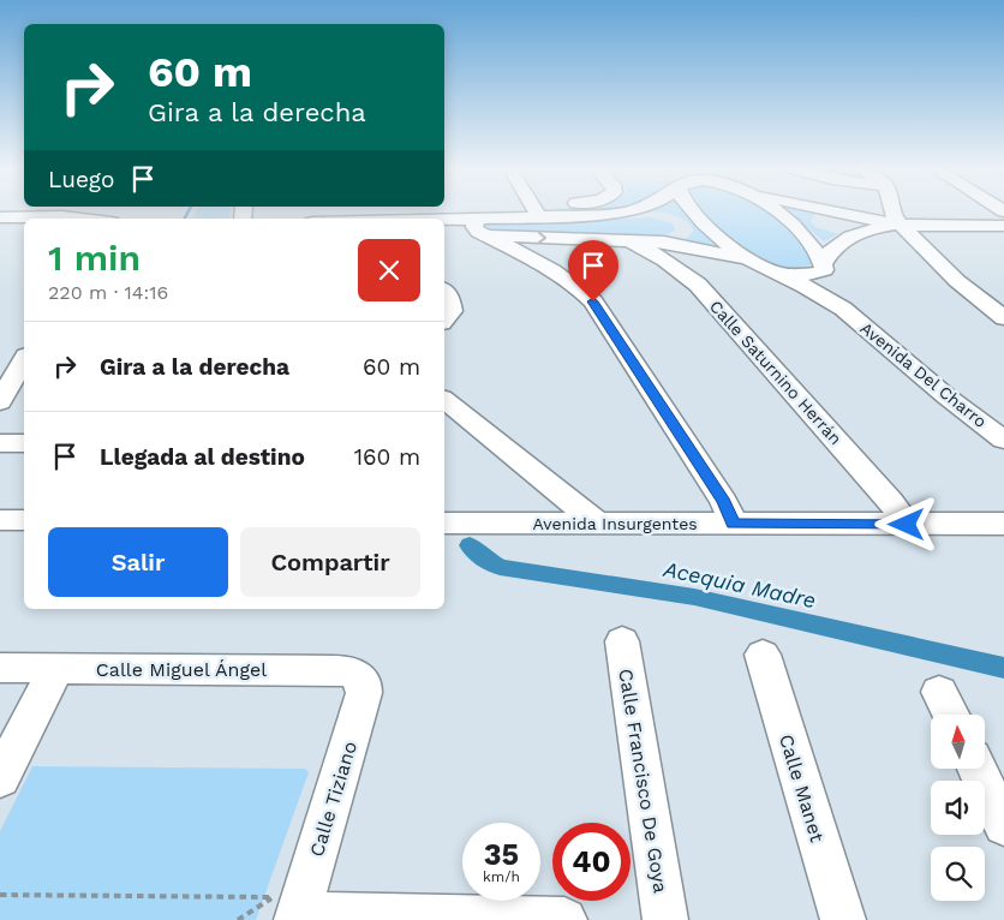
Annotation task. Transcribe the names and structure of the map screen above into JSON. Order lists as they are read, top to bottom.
{
  "streets": {
    "street": [
      "Calle Saturnino Herrán",
      "Avenida Del Charro",
      "Avenida Insurgentes",
      "Calle Miguel Ángel",
      "Calle Francisco De Goya",
      "Calle Manet",
      "Calle Tiziano"
    ]
  },
  "crossings": [
    ["Calle Saturnino Herrán", "Avenida Insurgentes"],
    ["Calle Miguel Ángel", "Calle Tiziano"]
  ],
  "water": ["Acequia Madre"],
  "north": "top",
  "page": {
    "turn": ["60 m", "Gira a la derecha"],
    "then": "Luego",
    "heading": ["1 min", "220 m · 14:16"],
    "list": [
      {
        "name": "Gira a la derecha",
        "value": "60 m"
      },
      {
        "name": "Llegada al destino",
        "value": "160 m"
      }
    ],
    "buttons": ["Salir", "Compartir"],
    "speed": "35 km/h",
    "limit": "40"
  }
}
